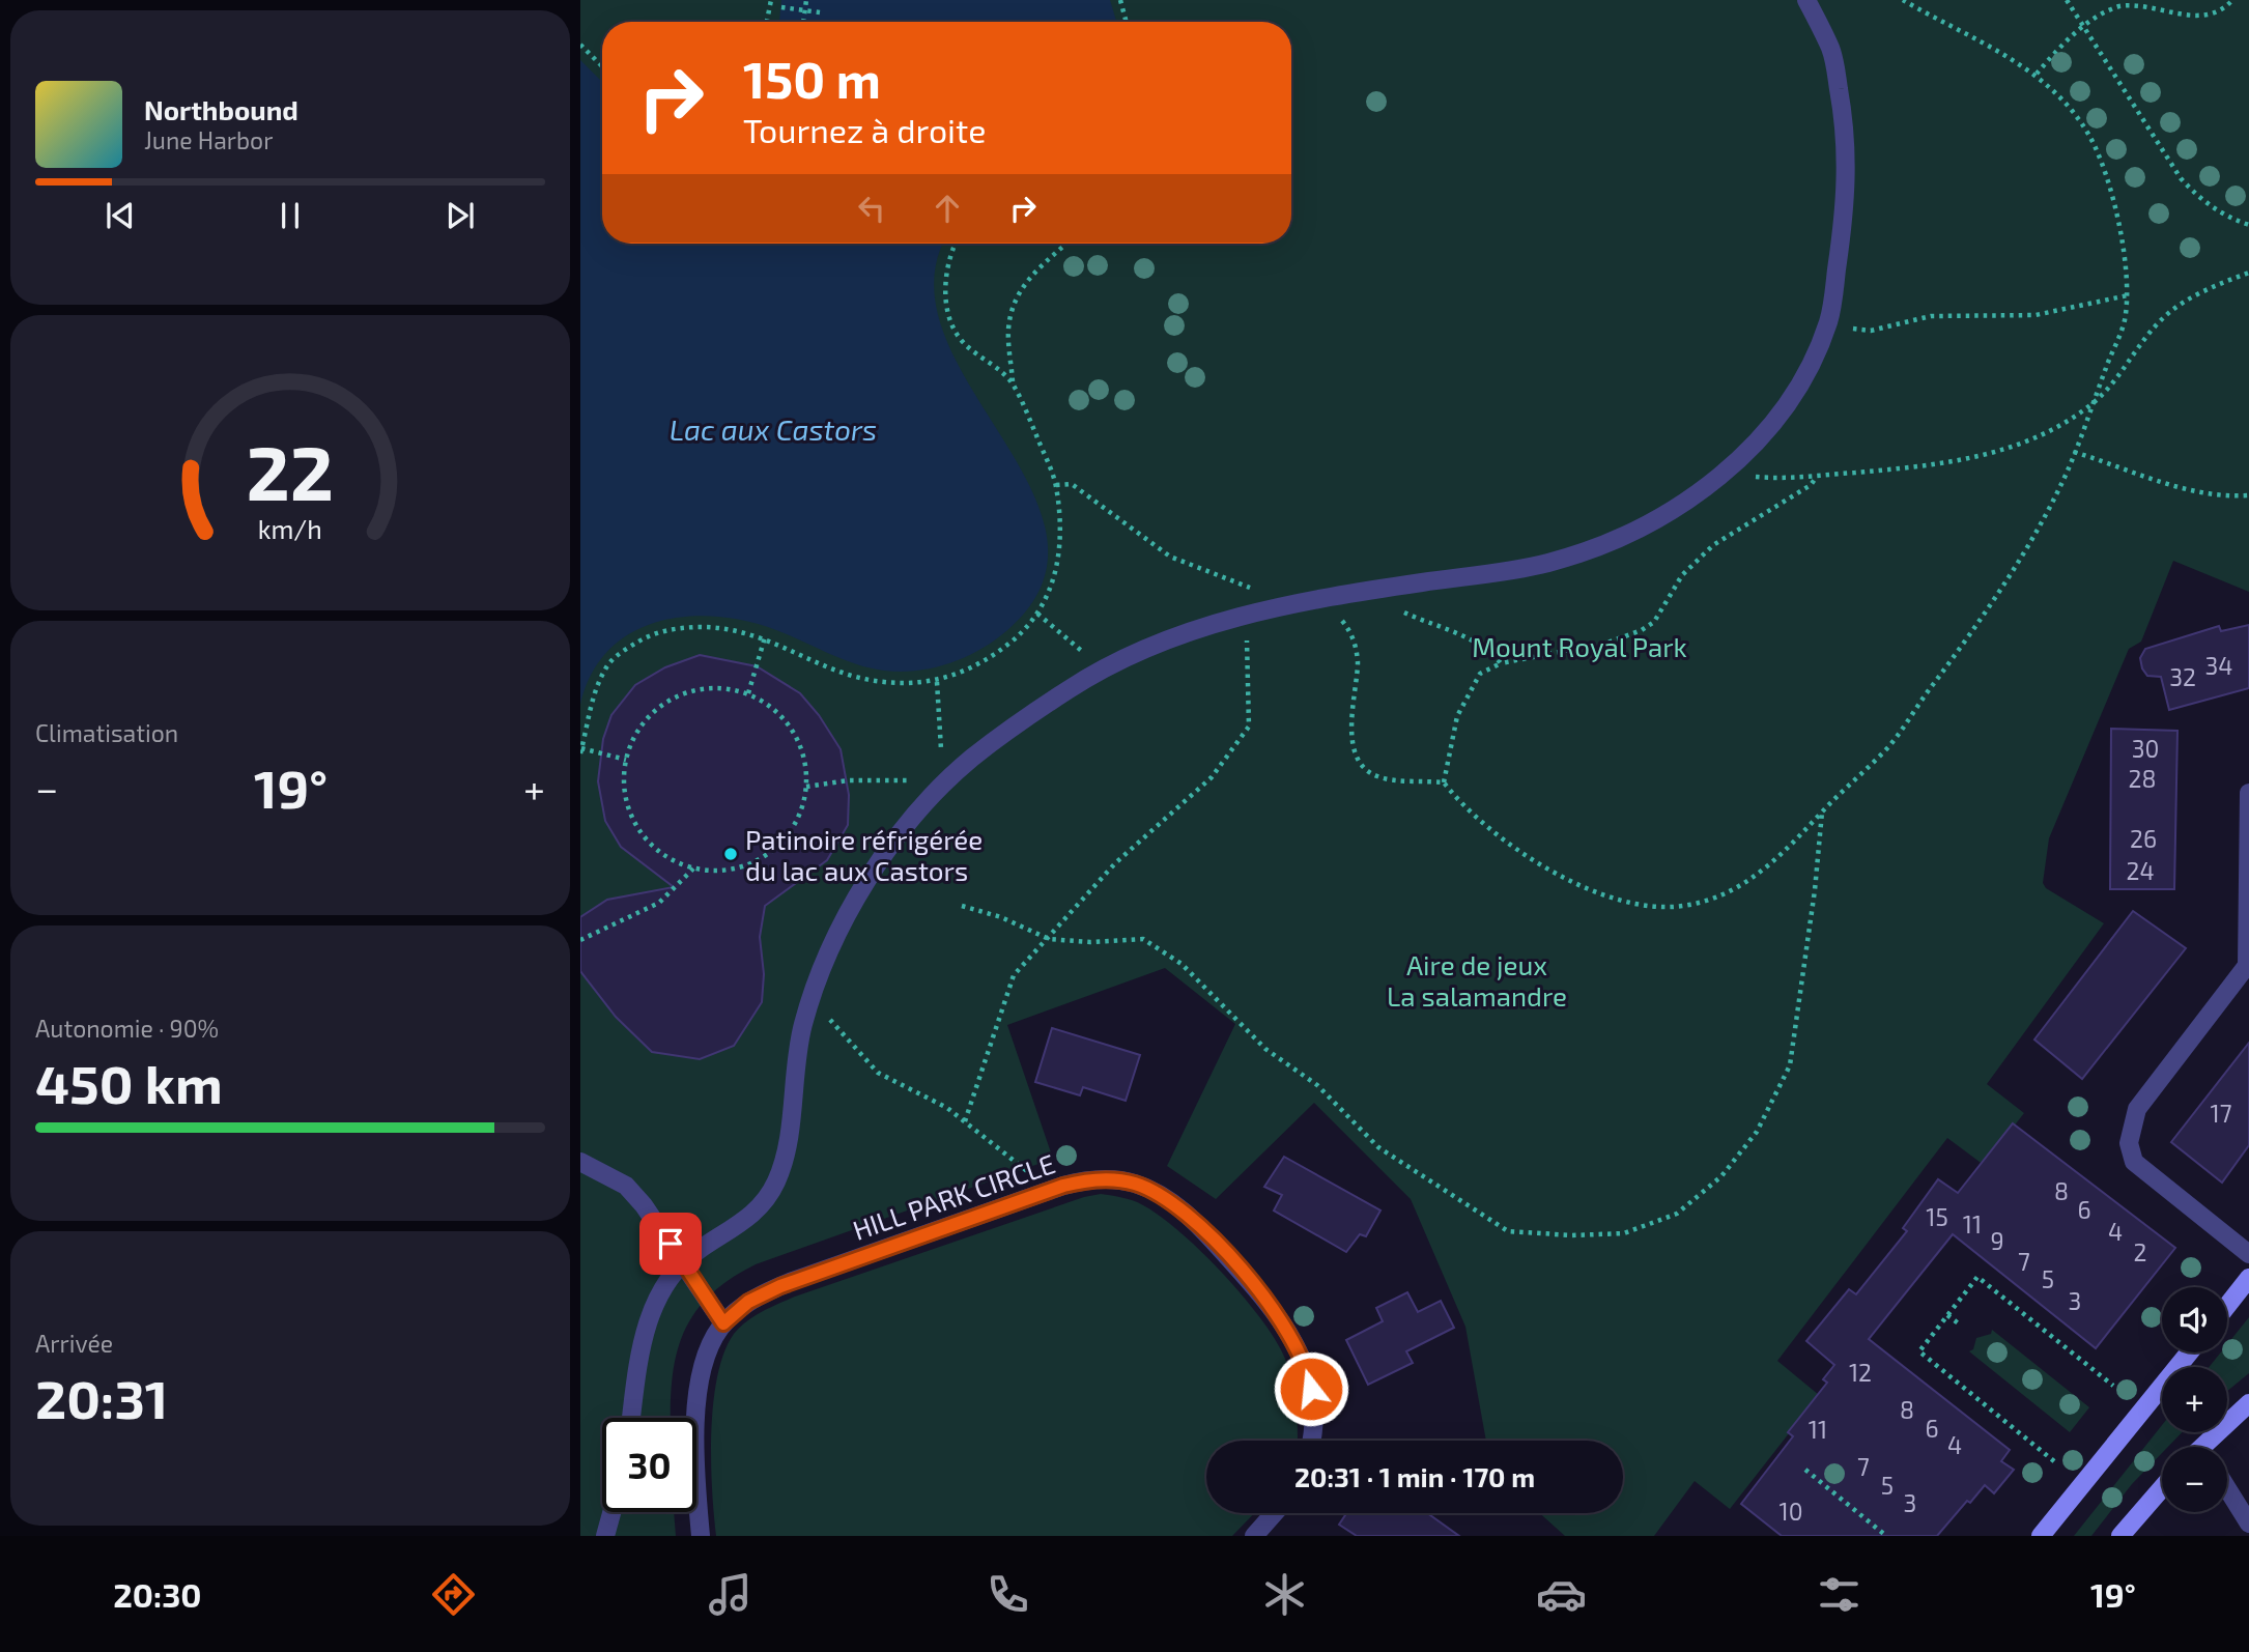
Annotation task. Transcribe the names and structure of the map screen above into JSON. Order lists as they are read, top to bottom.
{
  "streets": {
    "street": ["HILL PARK CIRCLE"]
  },
  "water": ["Lac aux Castors"],
  "parks": ["Mount Royal Park", "Aire de jeux La salamandre"],
  "places": ["Patinoire réfrigérée du lac aux Castors"],
  "house_numbers": [
    "34",
    "32",
    "30",
    "28",
    "26",
    "24",
    "17",
    "8",
    "6",
    "15",
    "11",
    "4",
    "9",
    "2",
    "7",
    "5",
    "3",
    "12",
    "8",
    "6",
    "11",
    "4",
    "7",
    "5",
    "3",
    "10"
  ],
  "page": {
    "turn": ["150 m", "Tournez à droite"],
    "song": ["Northbound", "June Harbor"],
    "tile": [
      "Climatisation",
      ["Autonomie · 90%", "450 km"],
      ["Arrivée", "20:31"]
    ],
    "heat": ["−", "19°", "+"],
    "map_buttons": ["+", "−"],
    "limit": "30",
    "trip": "20:31 · 1 min · 170 m",
    "tabs": ["20:30", "19°"],
    "gauge": ["22", "km/h"]
  }
}
